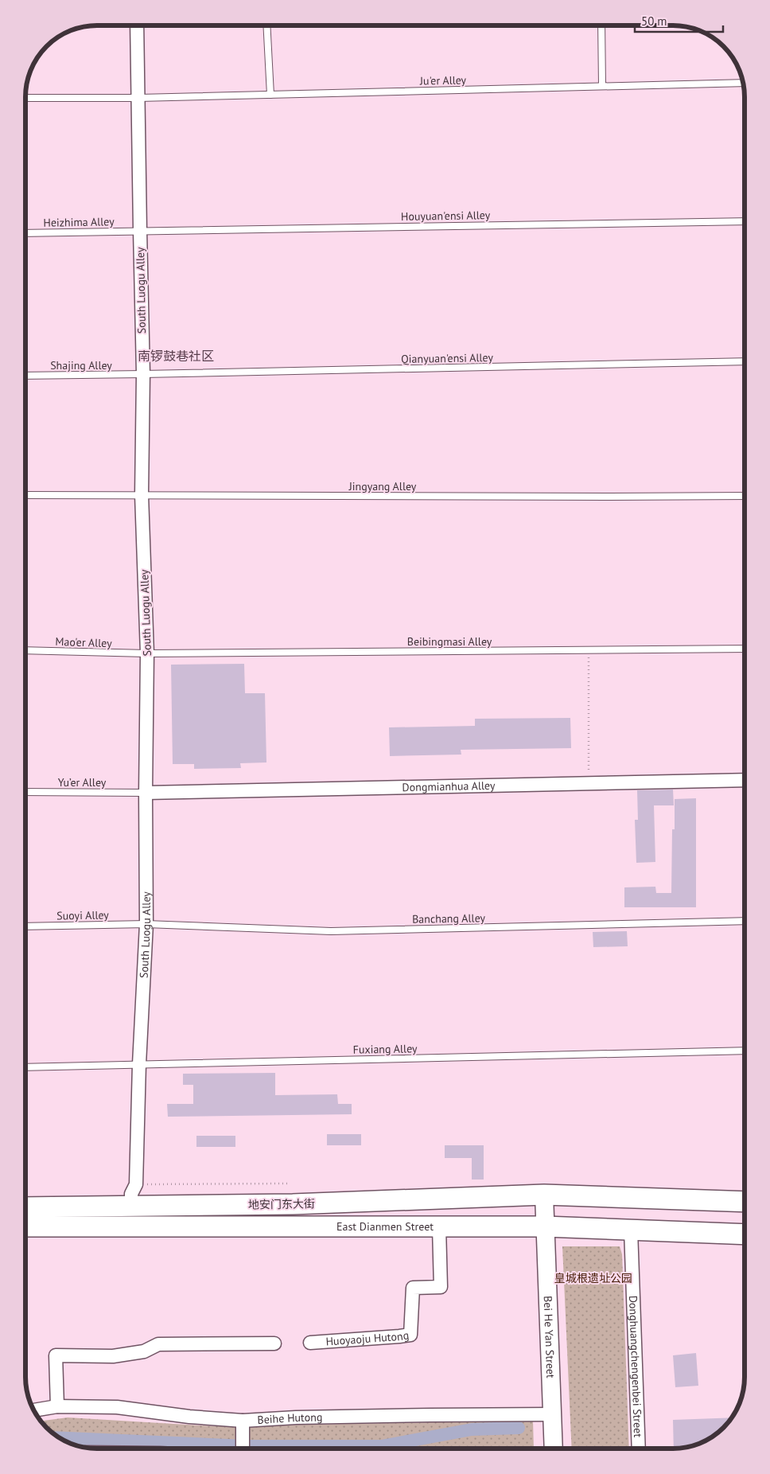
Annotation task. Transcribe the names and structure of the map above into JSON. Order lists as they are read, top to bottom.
{
  "streets": {
    "main road": ["地安门东大街", "East Dianmen Street", "Bei He Yan Street"],
    "street": [
      "South Luogu Alley",
      "Dongmianhua Alley",
      "Huoyaoju Hutong",
      "Donghuangchengenbei Street",
      "Beihe Hutong"
    ],
    "lane": [
      "Ju'er Alley",
      "Houyuan'ensi Alley",
      "Heizhima Alley",
      "Qianyuan'ensi Alley",
      "Shajing Alley",
      "Jingyang Alley",
      "Beibingmasi Alley",
      "Mao'er Alley",
      "Yu’er Alley",
      "Suoyi Alley",
      "Banchang Alley",
      "Fuxiang Alley"
    ]
  },
  "crossings": [
    ["Ju'er Alley", "South Luogu Alley"],
    ["Houyuan'ensi Alley", "Heizhima Alley"],
    ["Houyuan'ensi Alley", "South Luogu Alley"],
    ["Heizhima Alley", "South Luogu Alley"],
    ["South Luogu Alley", "Qianyuan'ensi Alley"],
    ["South Luogu Alley", "Shajing Alley"],
    ["South Luogu Alley", "Jingyang Alley"],
    ["South Luogu Alley", "Beibingmasi Alley"],
    ["South Luogu Alley", "Mao'er Alley"],
    ["South Luogu Alley", "Yu’er Alley"],
    ["South Luogu Alley", "Dongmianhua Alley"],
    ["South Luogu Alley", "Suoyi Alley"],
    ["South Luogu Alley", "Banchang Alley"],
    ["South Luogu Alley", "Fuxiang Alley"],
    ["South Luogu Alley", "地安门东大街"],
    ["Qianyuan'ensi Alley", "Shajing Alley"],
    ["Beibingmasi Alley", "Mao'er Alley"],
    ["Yu’er Alley", "Dongmianhua Alley"],
    ["Suoyi Alley", "Banchang Alley"],
    ["地安门东大街", "Bei He Yan Street"],
    ["East Dianmen Street", "Huoyaoju Hutong"],
    ["East Dianmen Street", "Bei He Yan Street"],
    ["East Dianmen Street", "Donghuangchengenbei Street"],
    ["Bei He Yan Street", "Beihe Hutong"]
  ],
  "districts": ["南锣鼓巷社区"],
  "parks": ["皇城根遗址公园"],
  "scale_bar": "50 m"
}
